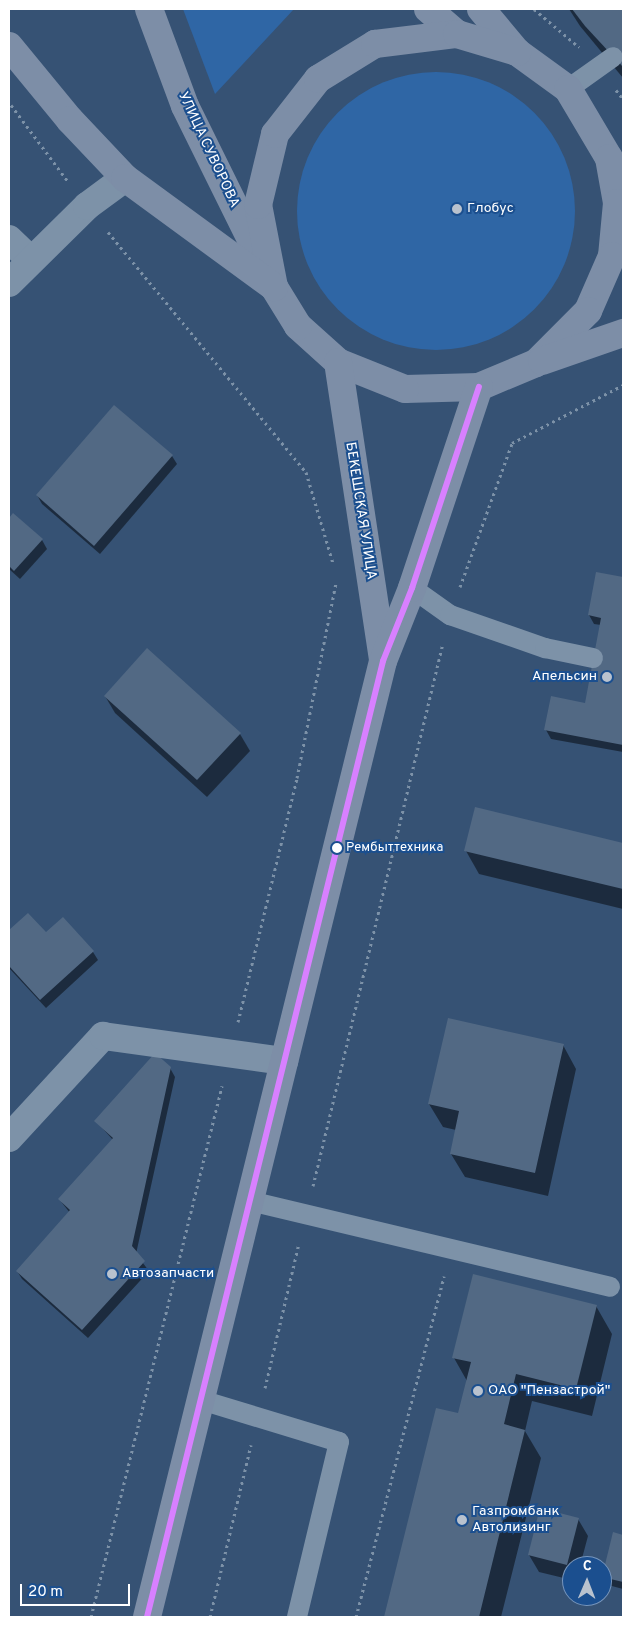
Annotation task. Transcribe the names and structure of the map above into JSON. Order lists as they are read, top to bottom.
{
  "streets": {
    "main road": ["УЛИЦА СУВОРОВА", "БЕКЕШСКАЯ УЛИЦА"]
  },
  "crossings": [
    ["УЛИЦА СУВОРОВА", "БЕКЕШСКАЯ УЛИЦА"]
  ],
  "places": [
    "Глобус",
    "Апельсин",
    "Рембыттехника",
    "Автозапчасти",
    "ОАО \"Пензастрой\"",
    "Газпромбанк Автолизинг"
  ],
  "scale_bar": "20 m",
  "north": "top"
}
